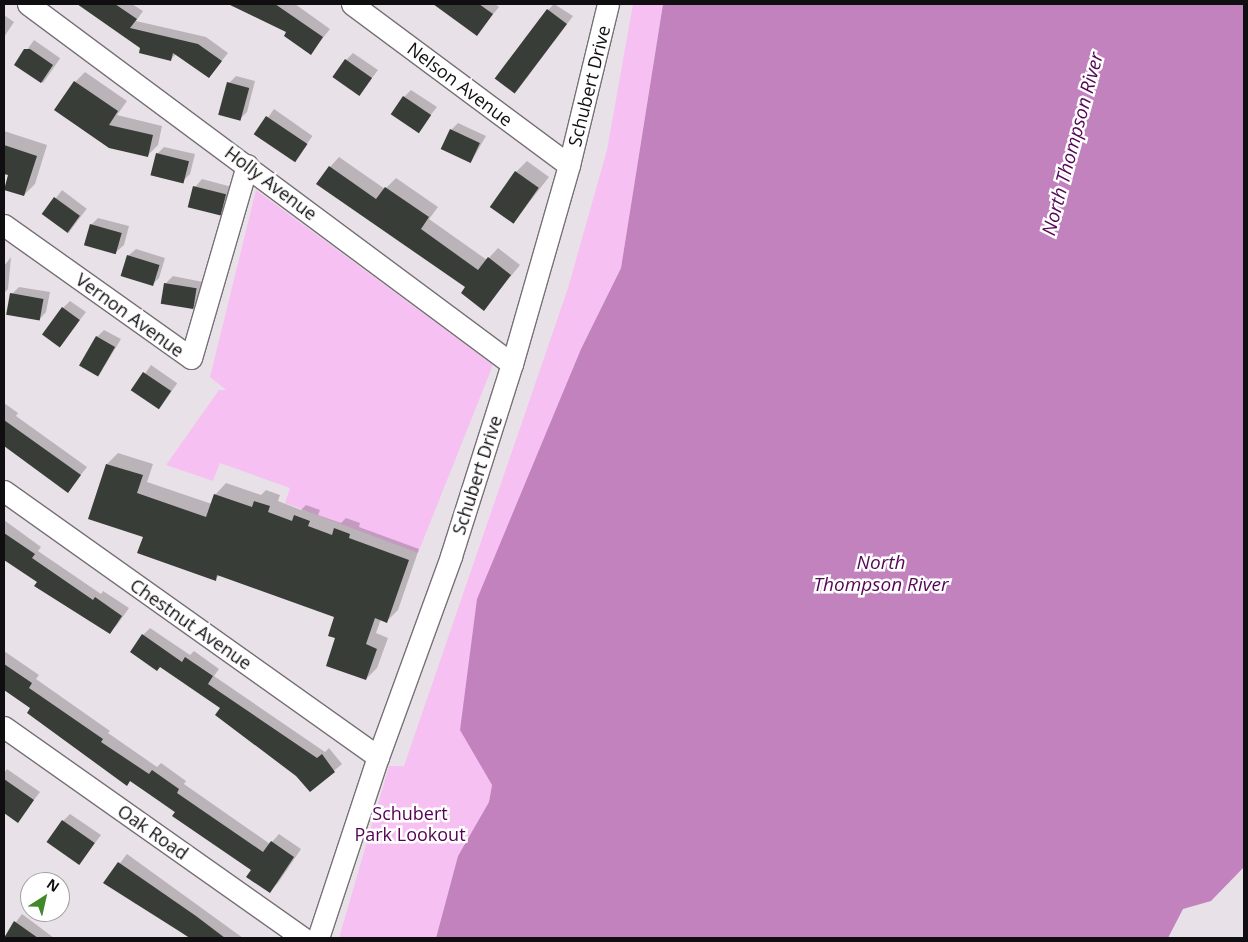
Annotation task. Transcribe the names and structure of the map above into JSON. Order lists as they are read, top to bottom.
{
  "streets": {
    "street": [
      "Nelson Avenue",
      "Schubert Drive",
      "Holly Avenue",
      "Vernon Avenue",
      "Chestnut Avenue",
      "Oak Road"
    ]
  },
  "crossings": [
    ["Nelson Avenue", "Schubert Drive"],
    ["Schubert Drive", "Holly Avenue"],
    ["Schubert Drive", "Chestnut Avenue"],
    ["Holly Avenue", "Vernon Avenue"]
  ],
  "water": ["North Thompson River"],
  "parks": ["Schubert Park Lookout"],
  "north": "top right"
}
